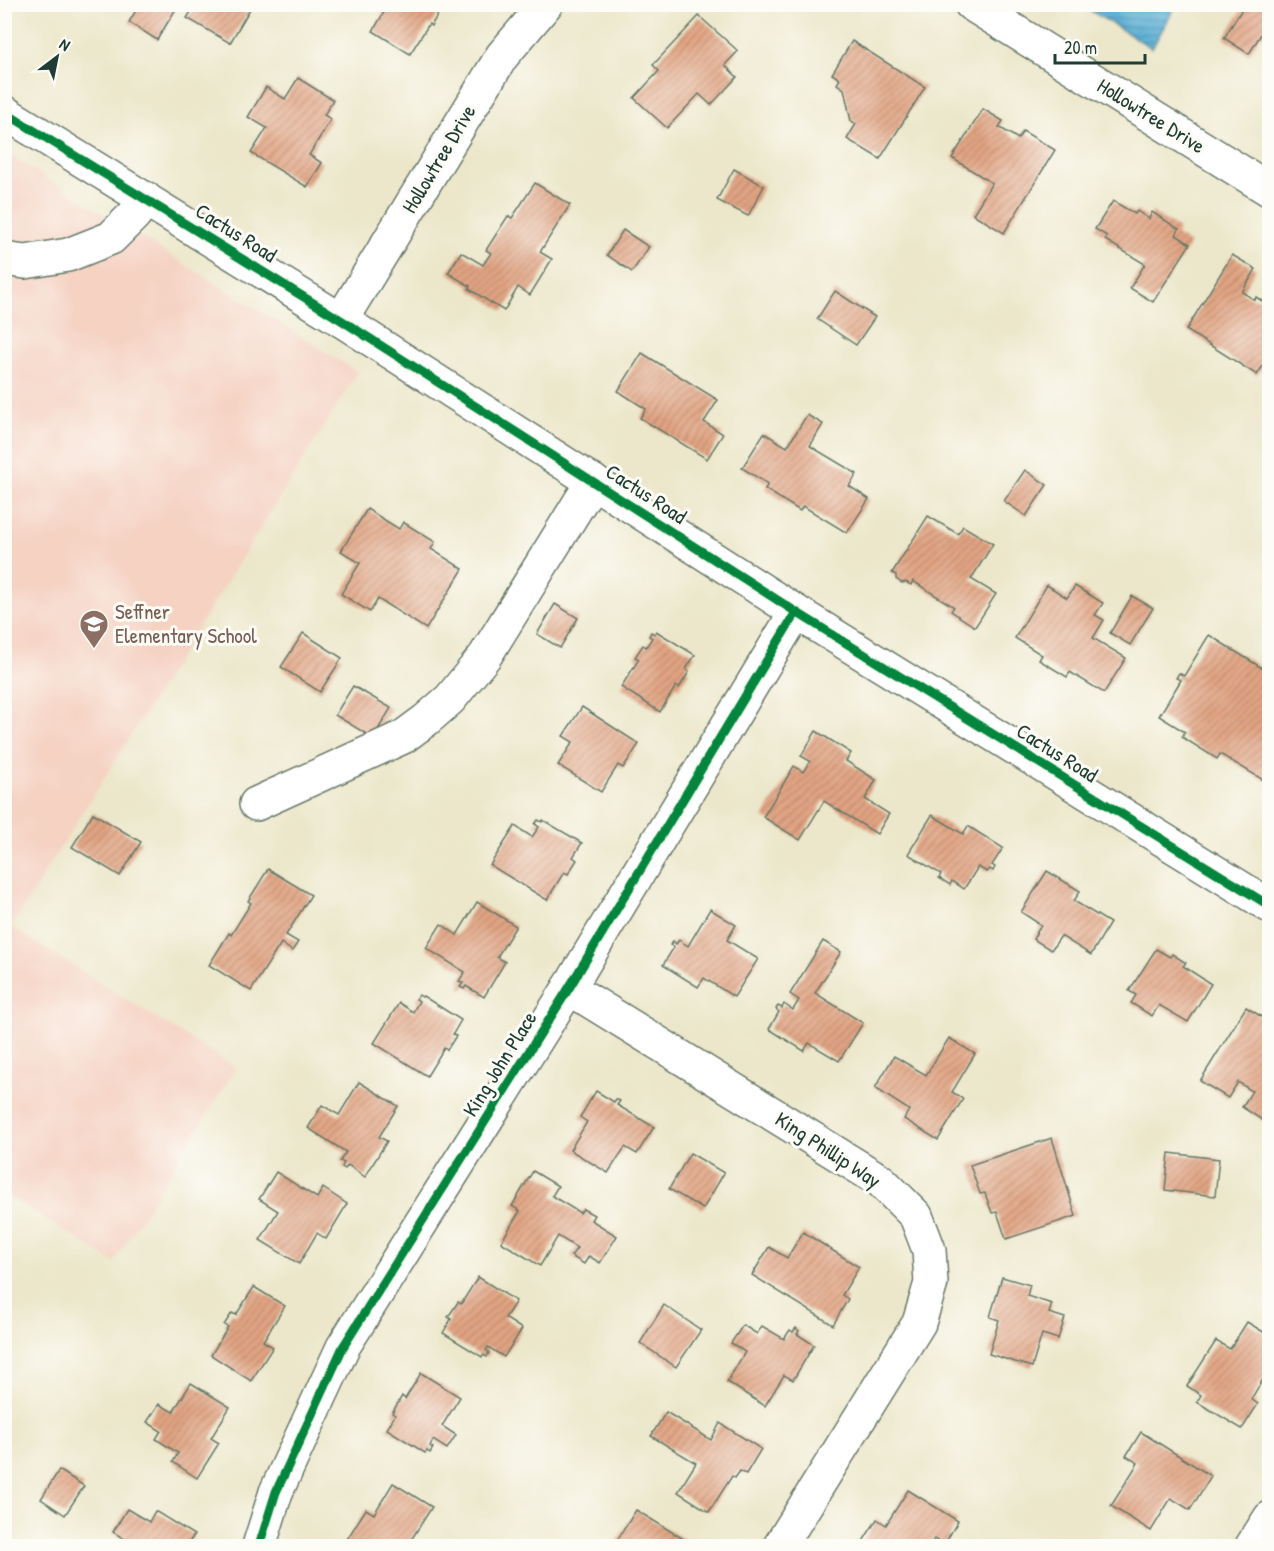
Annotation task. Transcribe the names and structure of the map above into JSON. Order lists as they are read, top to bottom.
{
  "streets": {
    "street": [
      "Hollowtree Drive",
      "Cactus Road",
      "King John Place",
      "King Phillip Way"
    ]
  },
  "crossings": [
    ["Hollowtree Drive", "Cactus Road"],
    ["Cactus Road", "King John Place"],
    ["King John Place", "King Phillip Way"]
  ],
  "places": {
    "school or university": ["Seffner Elementary School"]
  },
  "scale_bar": "20 m",
  "north": "top right"
}
